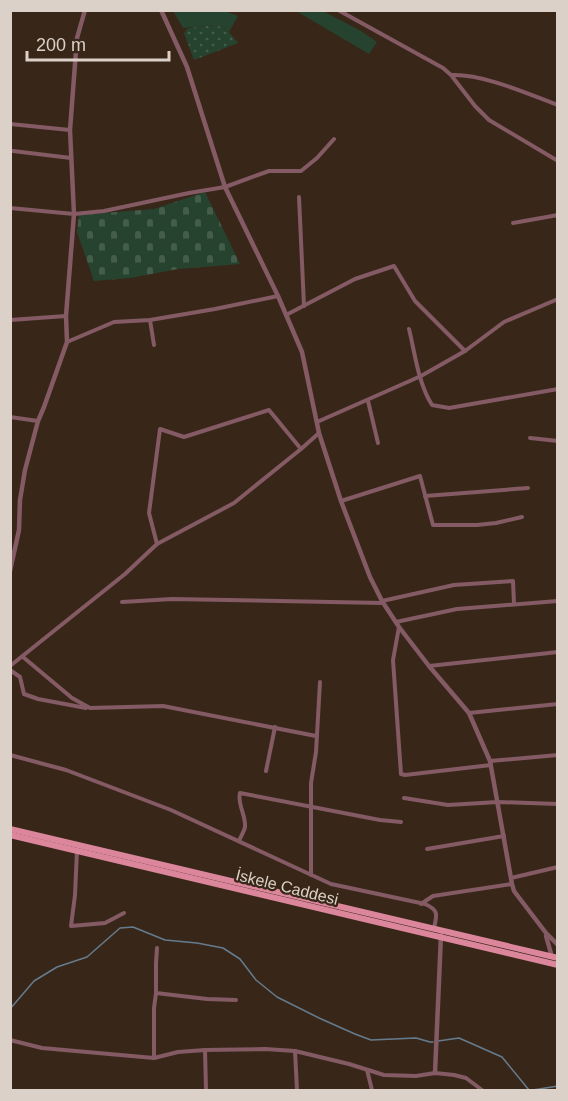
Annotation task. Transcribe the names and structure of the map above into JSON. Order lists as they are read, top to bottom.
{
  "streets": {
    "main road": ["İskele Caddesi"]
  },
  "scale_bar": "200 m"
}
